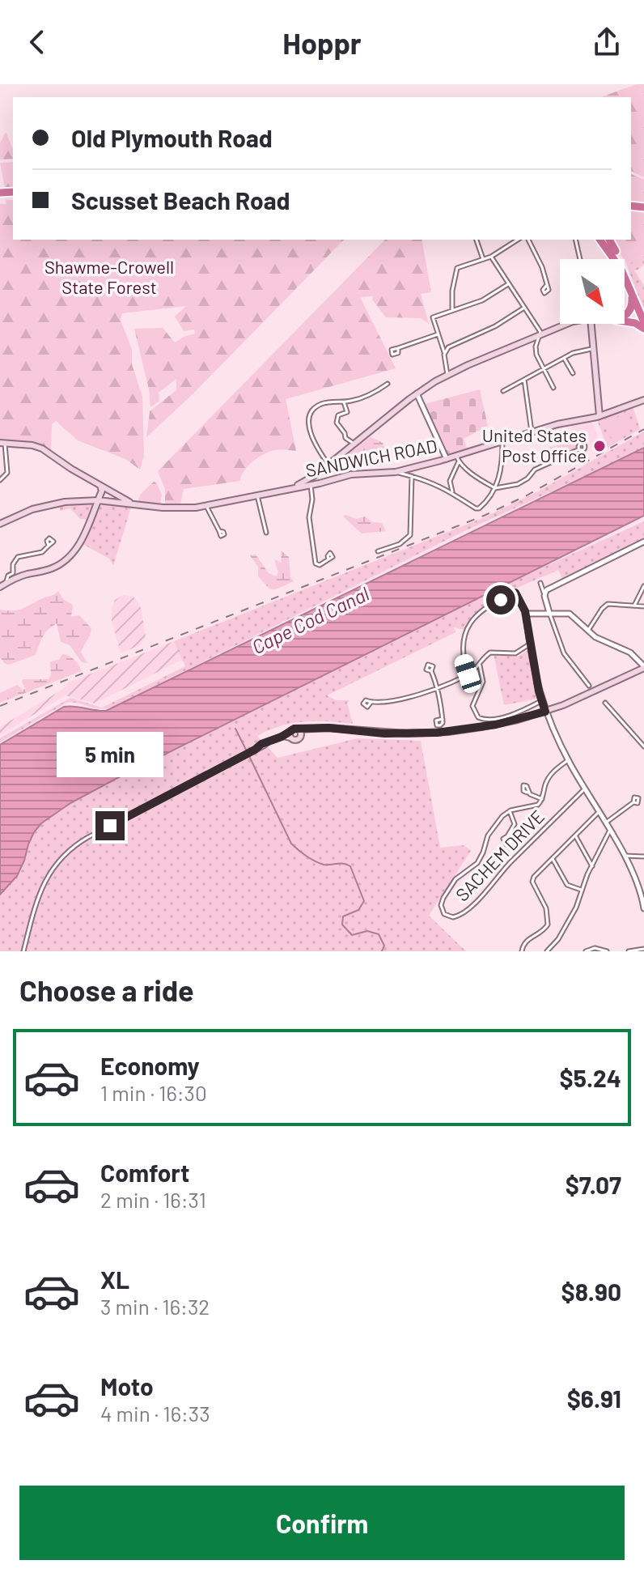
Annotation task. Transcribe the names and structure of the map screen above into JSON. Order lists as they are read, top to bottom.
{
  "streets": {
    "main road": ["SANDWICH ROAD"],
    "street": ["SACHEM DRIVE"]
  },
  "water": ["Cape Cod Canal"],
  "parks": ["Shawme-Crowell State Forest"],
  "places": ["United States Post Office"],
  "north": "bottom right",
  "page": {
    "header": "Hoppr",
    "banner": ["Old Plymouth Road", "Scusset Beach Road"],
    "bubble": "5 min",
    "heading": "Choose a ride",
    "list": [
      {
        "name": "Economy",
        "note": "1 min · 16:30",
        "value": "$5.24"
      },
      {
        "name": "Comfort",
        "note": "2 min · 16:31",
        "value": "$7.07"
      },
      {
        "name": "XL",
        "note": "3 min · 16:32",
        "value": "$8.90"
      },
      {
        "name": "Moto",
        "note": "4 min · 16:33",
        "value": "$6.91"
      }
    ],
    "buttons": "Confirm"
  }
}
